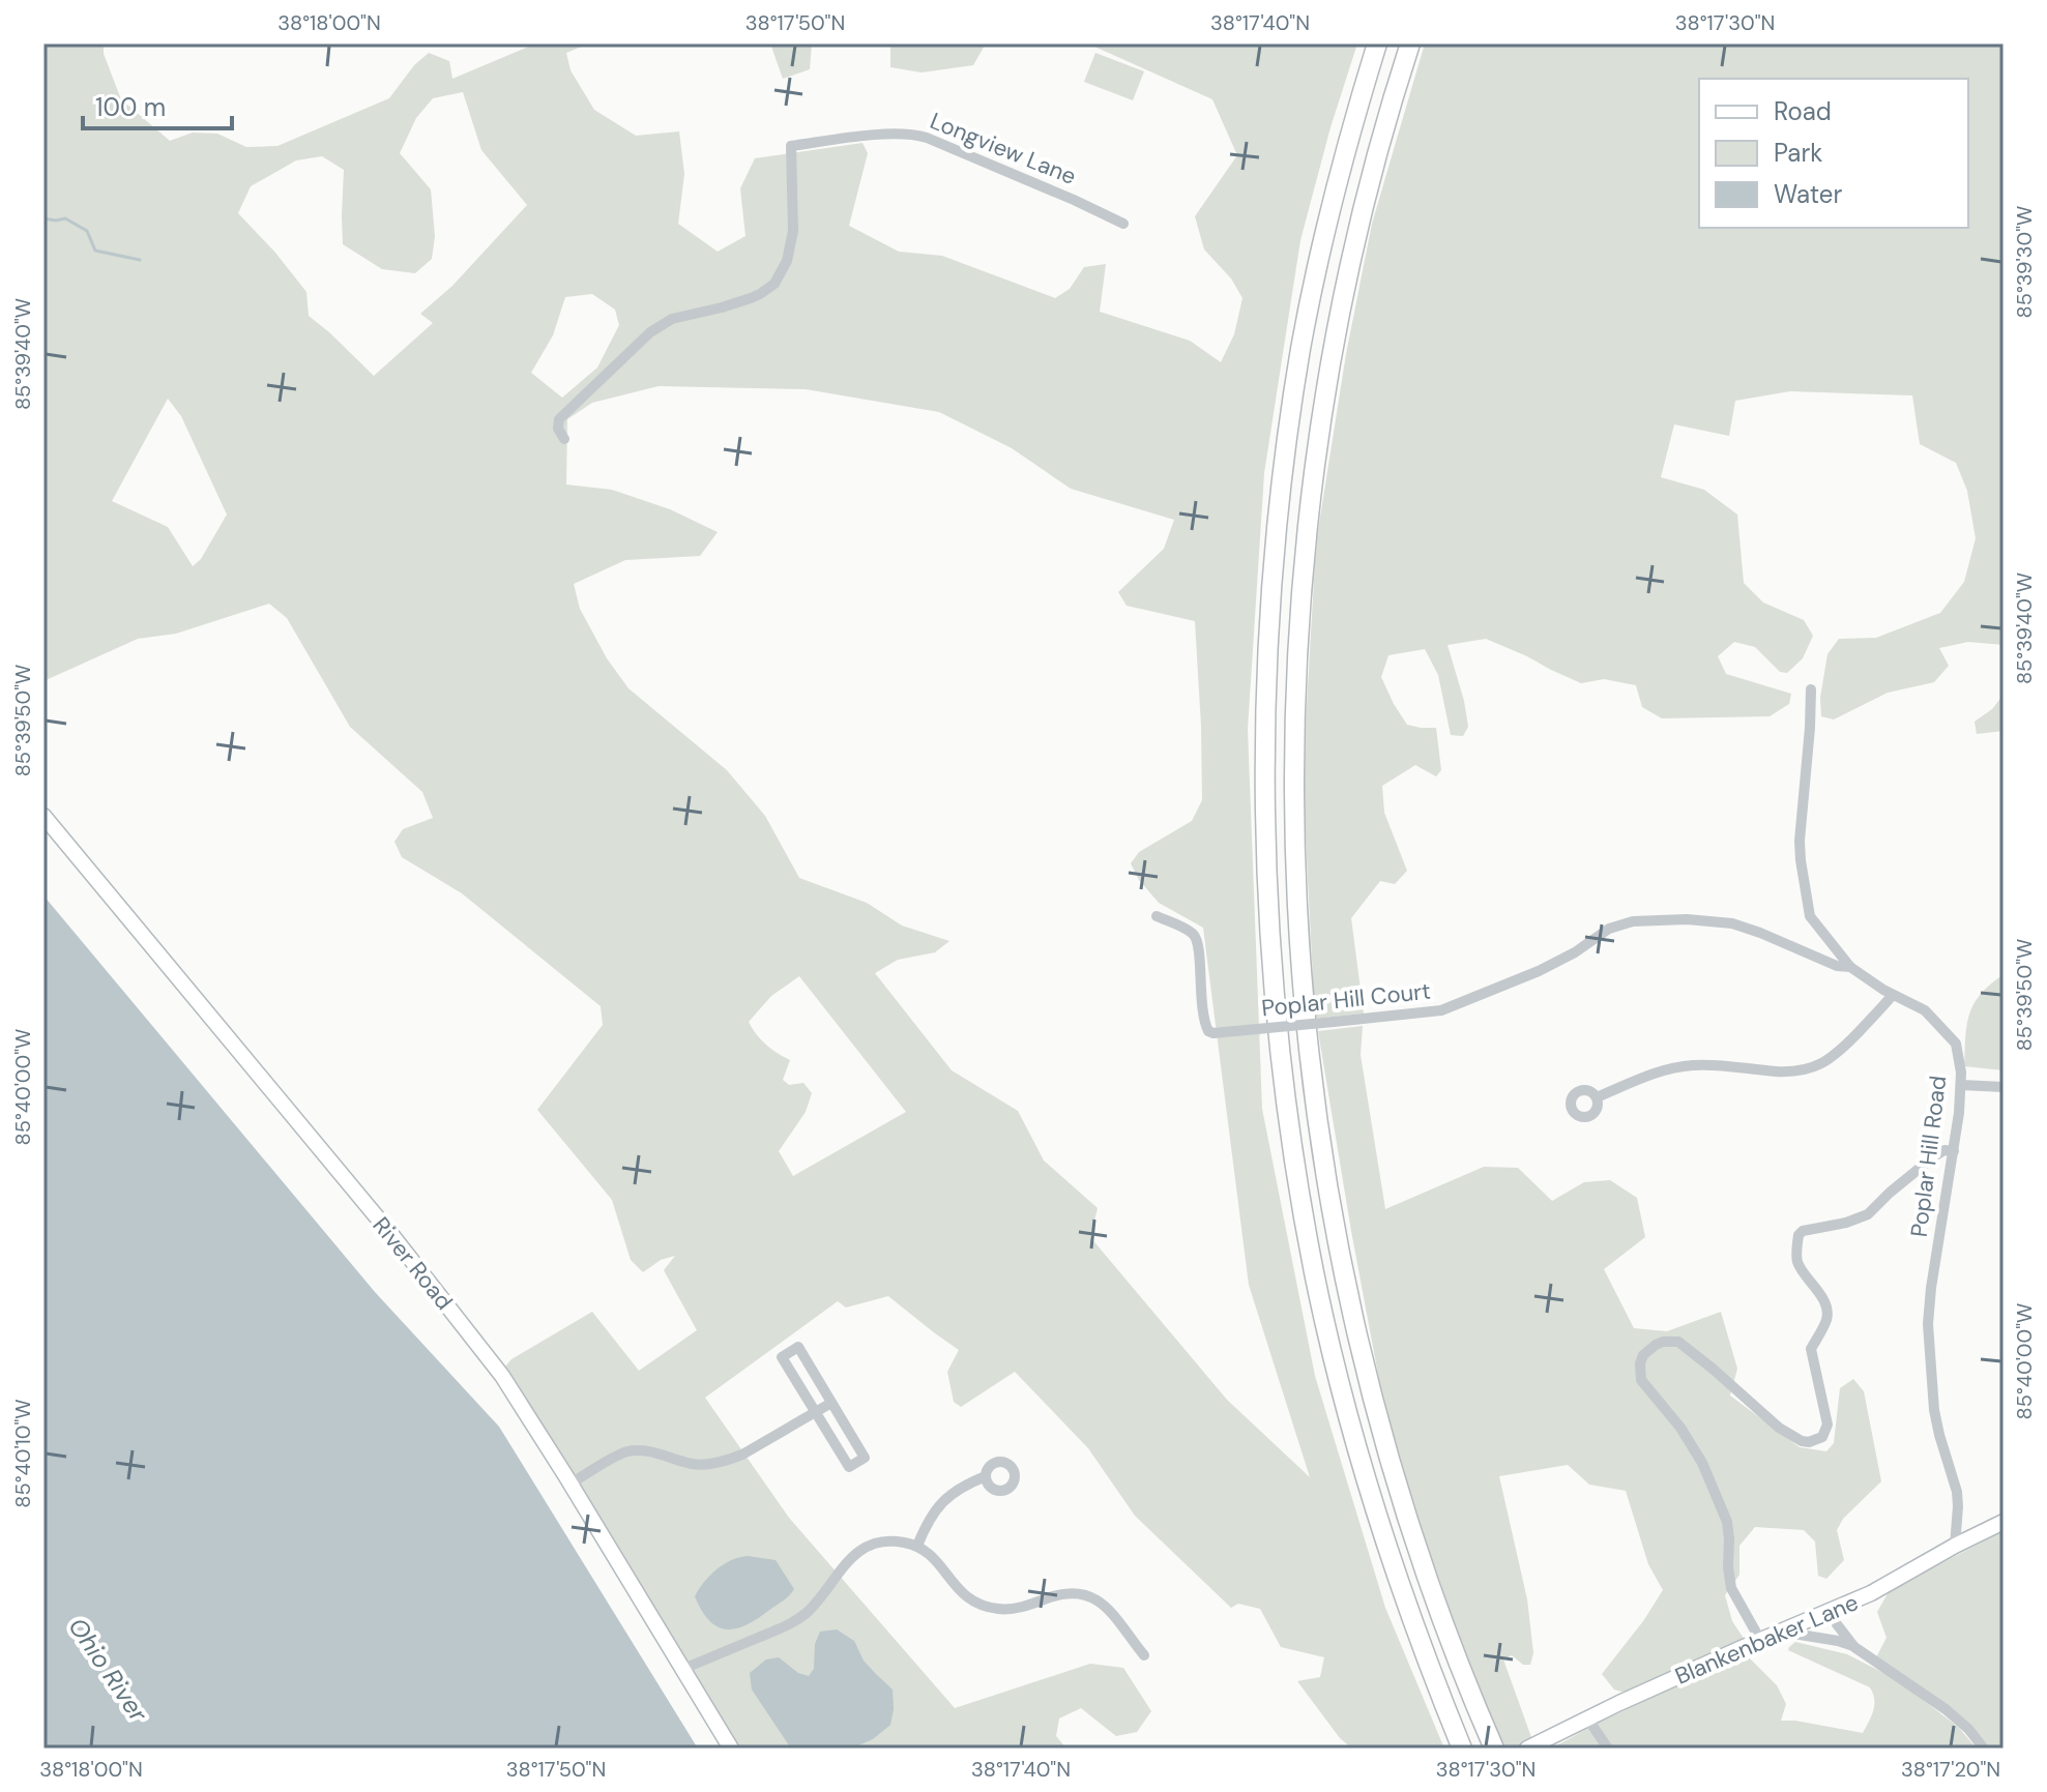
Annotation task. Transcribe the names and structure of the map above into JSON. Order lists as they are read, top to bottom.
{
  "streets": {
    "street": [
      "Longview Lane",
      "Poplar Hill Court",
      "Poplar Hill Road",
      "River Road",
      "Blankenbaker Lane"
    ]
  },
  "crossings": [
    ["Poplar Hill Court", "Poplar Hill Road"],
    ["Poplar Hill Road", "Blankenbaker Lane"]
  ],
  "water": ["Ohio River"],
  "legend": ["Road", "Park", "Water"],
  "scale_bar": "100 m",
  "coordinates": [
    "38°18'00\"N",
    "38°17'50\"N",
    "38°17'40\"N",
    "38°17'30\"N",
    "85°39'30\"W",
    "85°39'40\"W",
    "85°39'50\"W",
    "85°40'00\"W",
    "85°40'10\"W",
    "38°17'20\"N"
  ]
}
